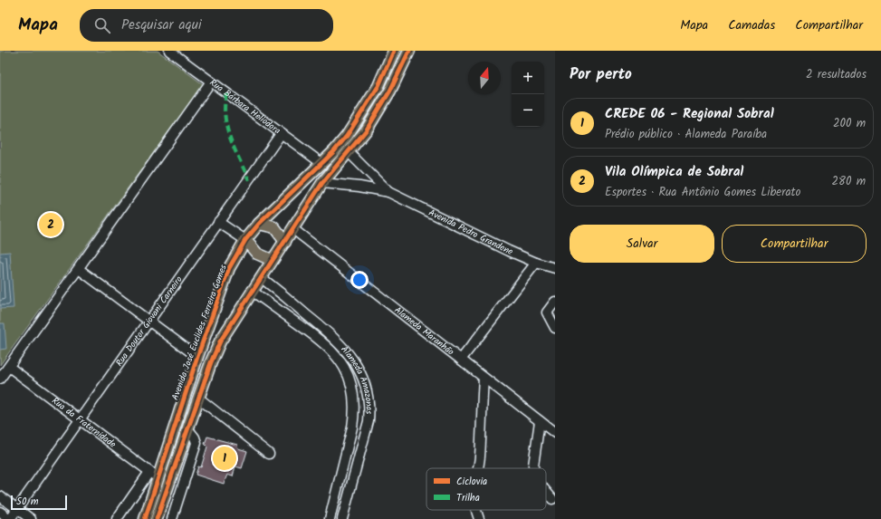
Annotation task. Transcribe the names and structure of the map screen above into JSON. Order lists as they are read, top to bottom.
{
  "streets": {
    "main road": ["Avenida José Euclides Ferreira Gomes"],
    "street": [
      "Rua Bárbara Heliodora",
      "Avenida Pedro Grandene",
      "Rua Doutor Giovani Carneiro",
      "Alameda Maranhão",
      "Alameda Amazonas",
      "Rua da Fraternidade"
    ]
  },
  "crossings": [
    ["Rua Bárbara Heliodora", "Rua Doutor Giovani Carneiro"],
    ["Rua Bárbara Heliodora", "Avenida José Euclides Ferreira Gomes"],
    ["Rua Doutor Giovani Carneiro", "Rua da Fraternidade"],
    ["Avenida José Euclides Ferreira Gomes", "Rua da Fraternidade"]
  ],
  "legend": ["Ciclovia", "Trilha"],
  "scale_bar": "50 m",
  "north": "top",
  "page": {
    "header": "Mapa",
    "search": "Pesquisar aqui",
    "nav": ["Mapa", "Camadas", "Compartilhar"],
    "heading": ["Por perto", "2 resultados"],
    "map_buttons": ["+", "−"],
    "list": [
      {
        "mark": "1",
        "name": "CREDE 06 - Regional Sobral",
        "note": "Prédio público · Alameda Paraíba",
        "value": "200 m"
      },
      {
        "mark": "2",
        "name": "Vila Olímpica de Sobral",
        "note": "Esportes · Rua Antônio Gomes Liberato",
        "value": "280 m"
      }
    ],
    "pins": ["2", "1"],
    "buttons": ["Salvar", "Compartilhar"],
    "scale": "50 m"
  }
}
